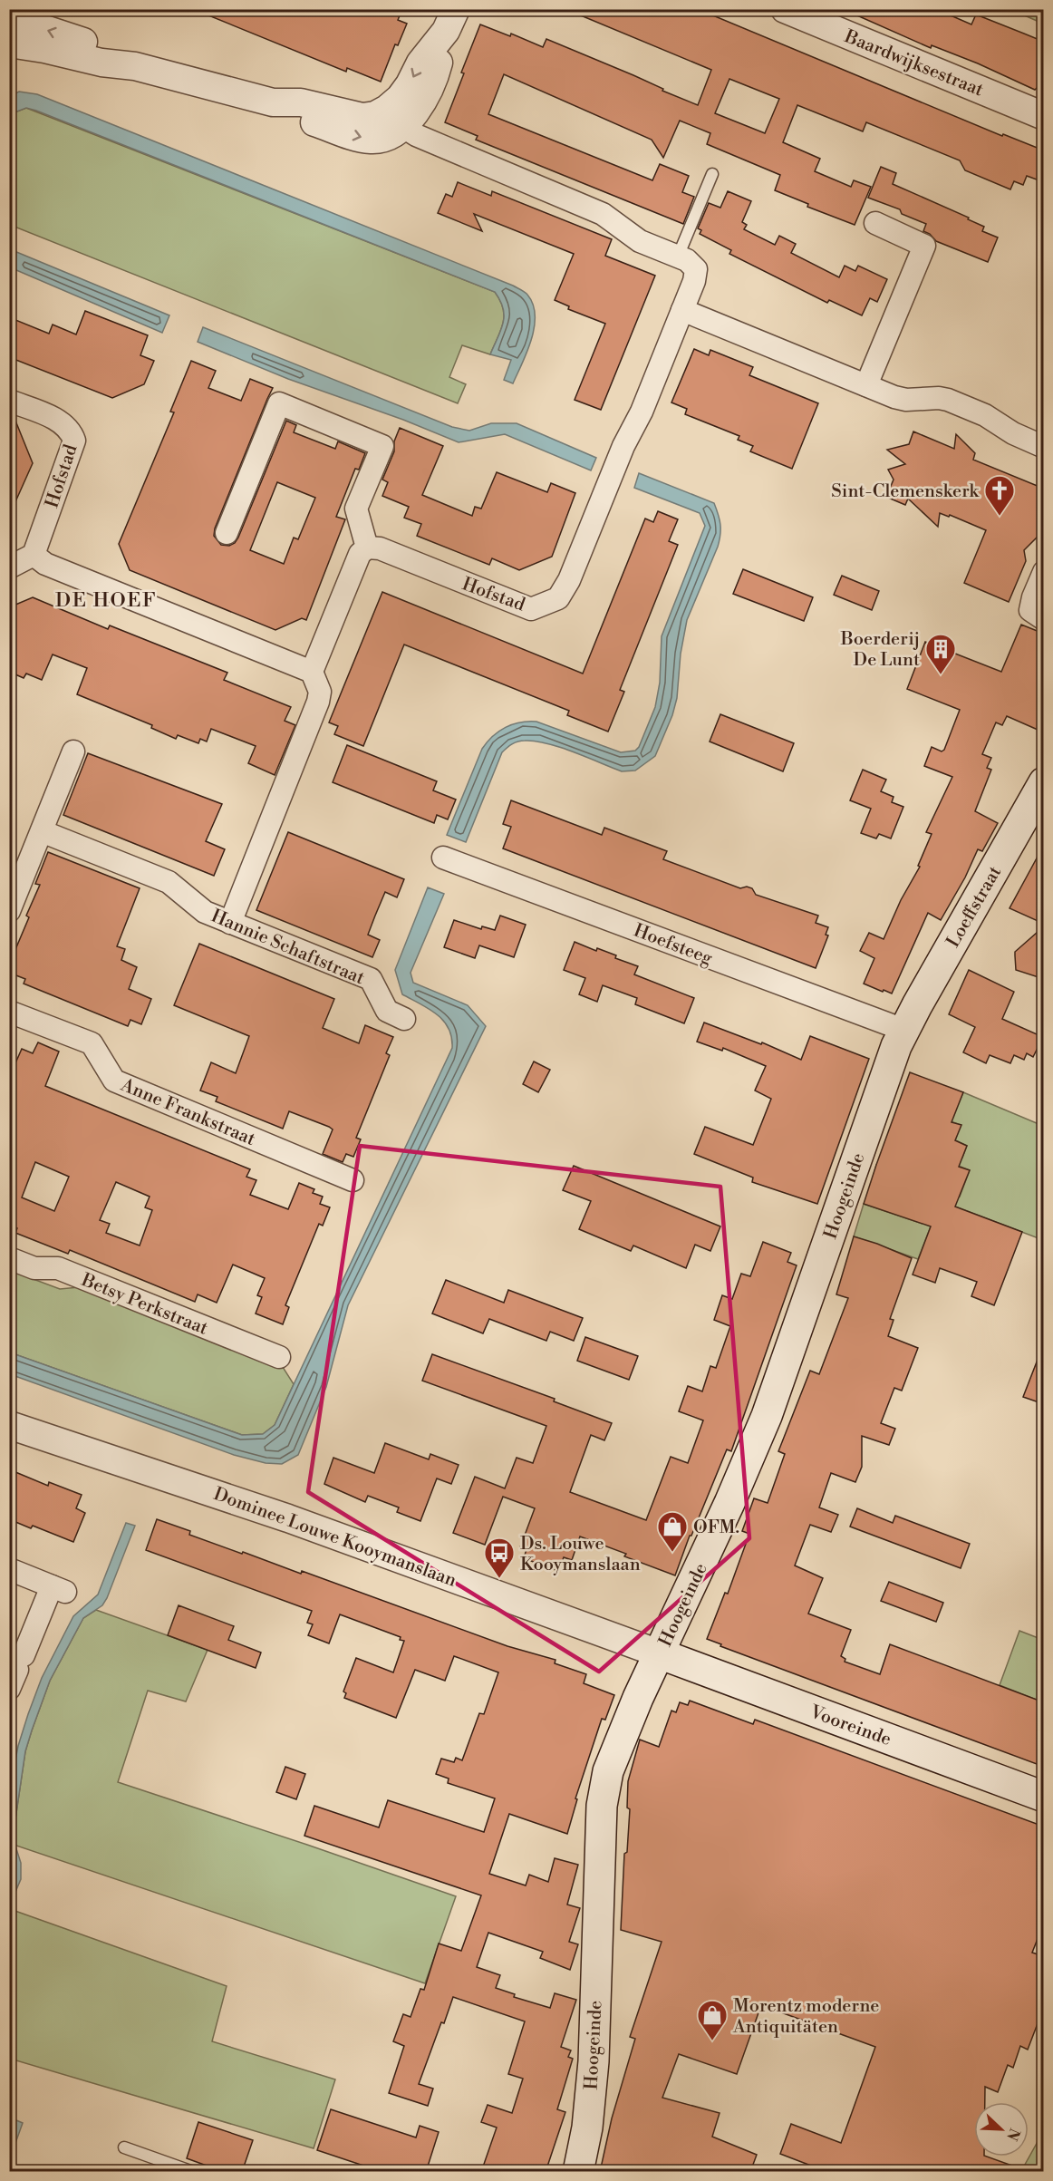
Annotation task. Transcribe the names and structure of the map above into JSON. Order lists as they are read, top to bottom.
{
  "streets": {
    "main road": ["Loeffstraat", "Hoogeinde", "Vooreinde"],
    "street": [
      "Baardwijksestraat",
      "Hofstad",
      "Hoefsteeg",
      "Hannie Schaftstraat",
      "Anne Frankstraat",
      "Betsy Perkstraat",
      "Dominee Louwe Kooymanslaan"
    ]
  },
  "crossings": [
    ["Loeffstraat", "Hoefsteeg"],
    ["Loeffstraat", "Hoogeinde"],
    ["Hoefsteeg", "Hoogeinde"],
    ["Hoogeinde", "Dominee Louwe Kooymanslaan"],
    ["Hoogeinde", "Vooreinde"],
    ["Dominee Louwe Kooymanslaan", "Vooreinde"]
  ],
  "districts": ["DE HOEF"],
  "places": {
    "church": ["Sint-Clemenskerk"],
    "building": ["Boerderij De Lunt"],
    "shop": ["OFM.", "Morentz moderne Antiquitäten"],
    "bus stop": ["Ds. Louwe Kooymanslaan"]
  },
  "north": "bottom right"
}
